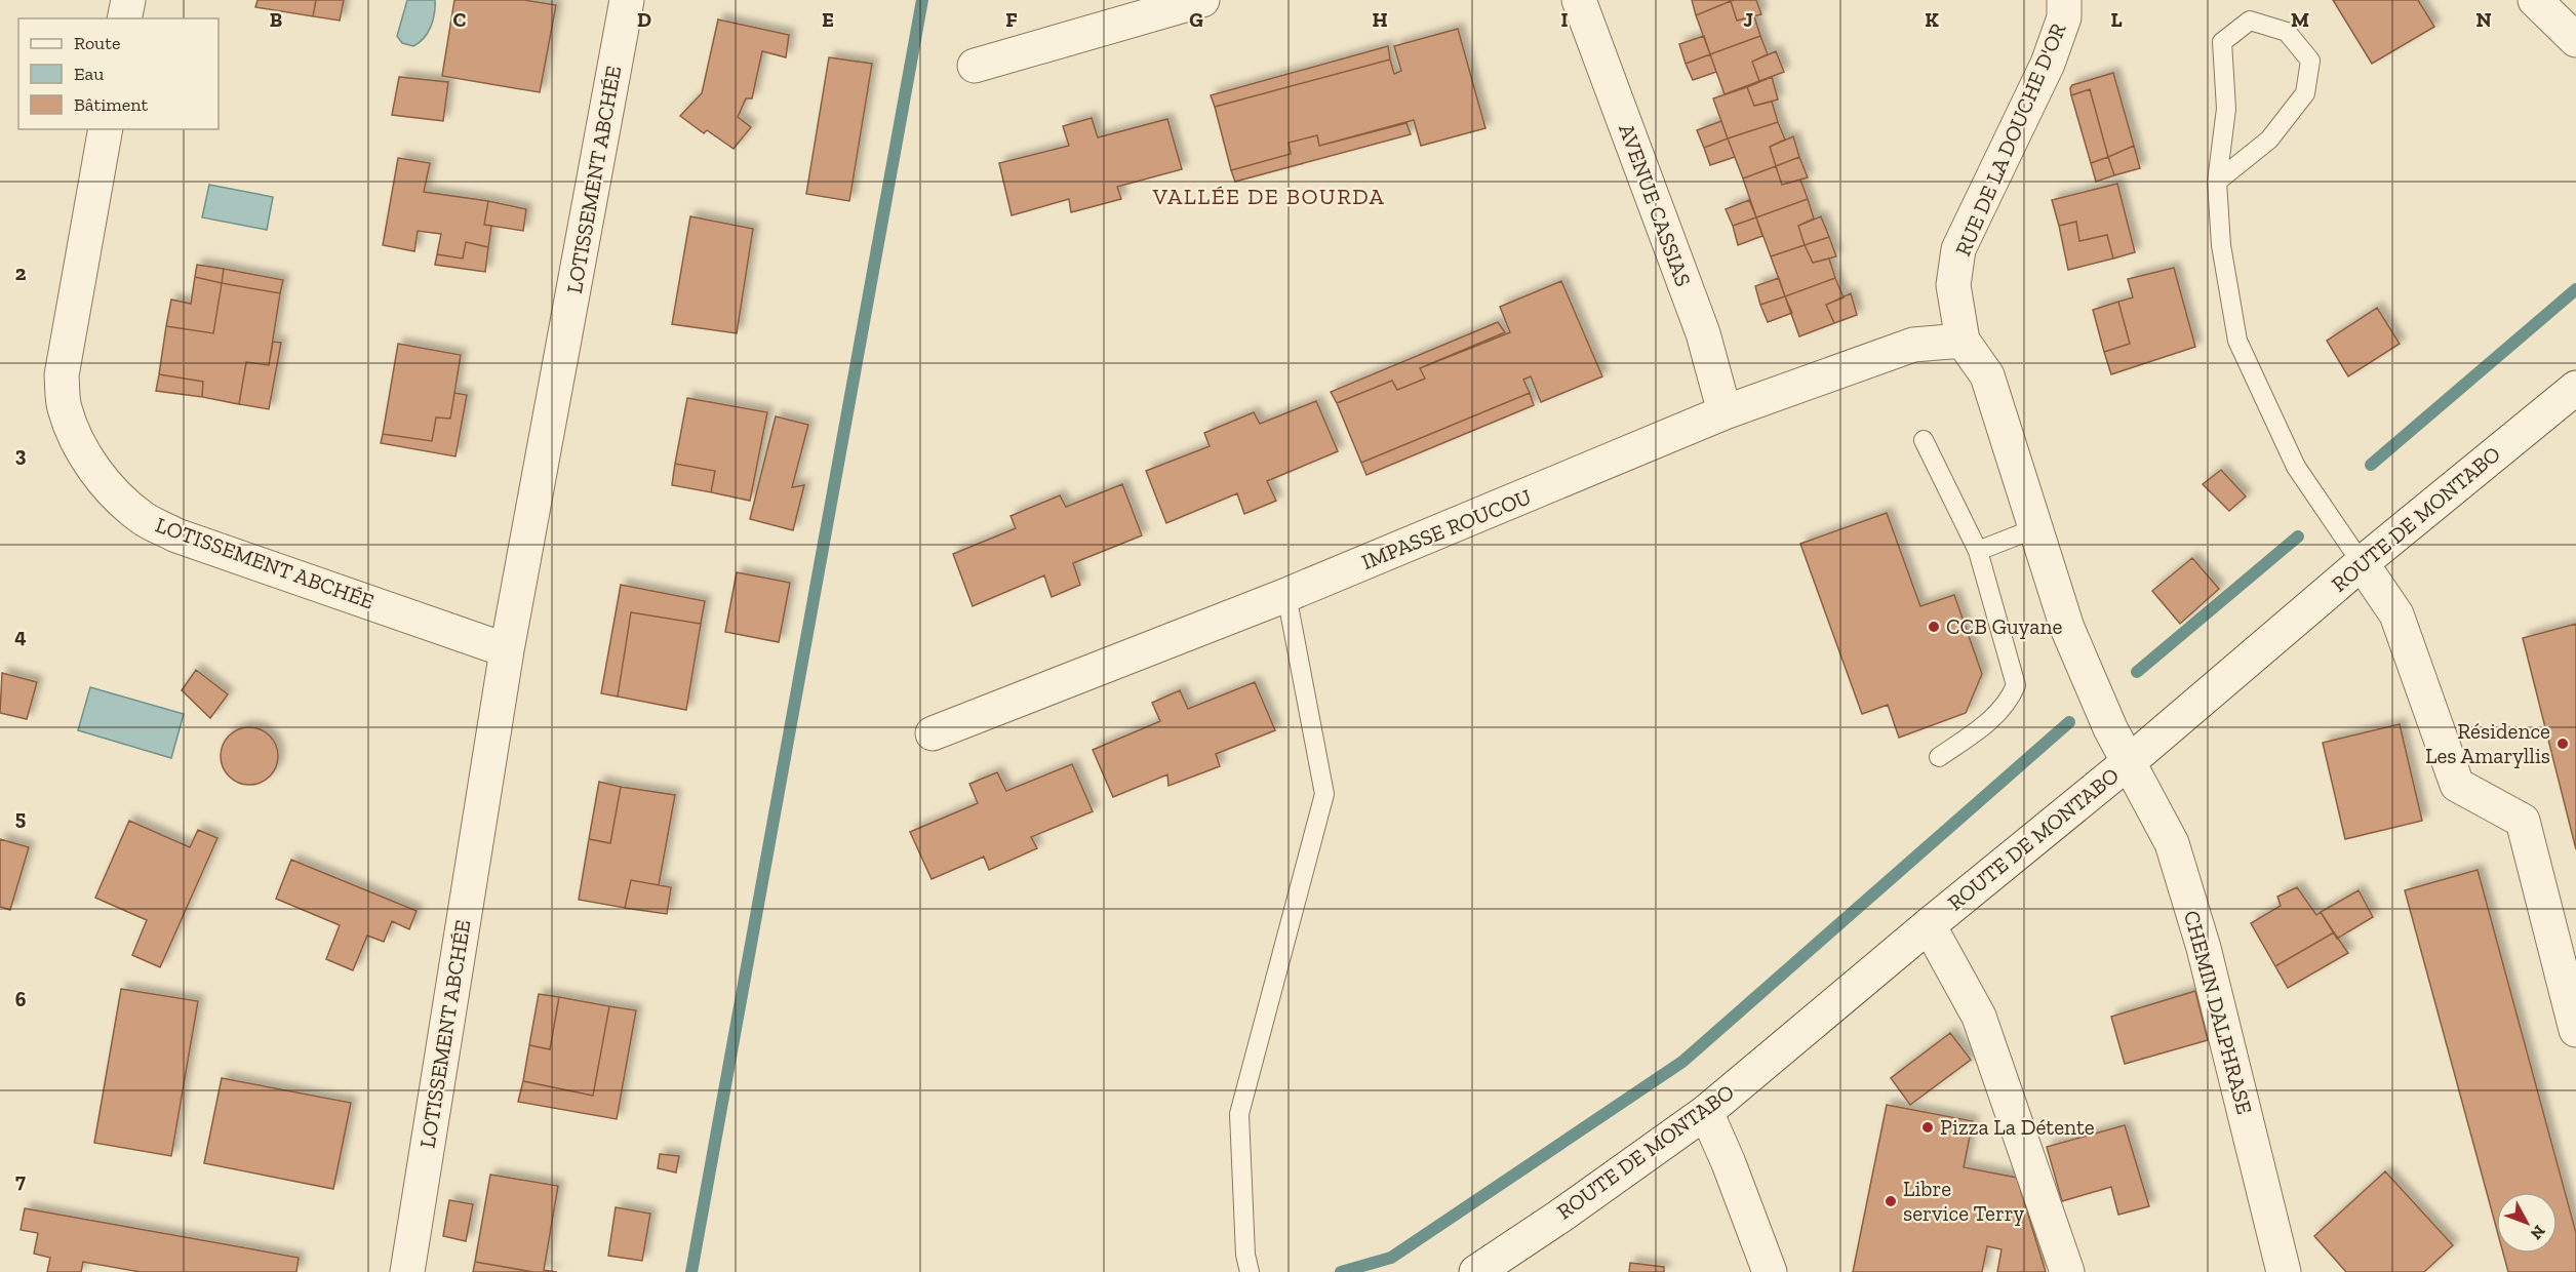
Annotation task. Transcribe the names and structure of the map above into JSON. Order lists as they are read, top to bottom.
{
  "streets": {
    "street": [
      "RUE DE LA DOUCHE D'OR",
      "LOTISSEMENT ABCHÉE",
      "AVENUE CASSIAS",
      "ROUTE DE MONTABO",
      "IMPASSE ROUCOU",
      "CHEMIN DALPHRASE"
    ]
  },
  "crossings": [
    ["RUE DE LA DOUCHE D'OR", "ROUTE DE MONTABO"],
    ["RUE DE LA DOUCHE D'OR", "IMPASSE ROUCOU"],
    ["RUE DE LA DOUCHE D'OR", "CHEMIN DALPHRASE"],
    ["AVENUE CASSIAS", "IMPASSE ROUCOU"],
    ["ROUTE DE MONTABO", "CHEMIN DALPHRASE"]
  ],
  "districts": ["VALLÉE DE BOURDA"],
  "places": [
    "CCB Guyane",
    "Résidence Les Amaryllis",
    "Pizza La Détente",
    "Libre service Terry"
  ],
  "legend": ["Route", "Eau", "Bâtiment"],
  "north": "bottom right",
  "grid": {
    "columns": [
      "B",
      "C",
      "D",
      "E",
      "F",
      "G",
      "H",
      "I",
      "J",
      "K",
      "L",
      "M",
      "N"
    ],
    "rows": [
      "2",
      "3",
      "4",
      "5",
      "6",
      "7"
    ]
  }
}
